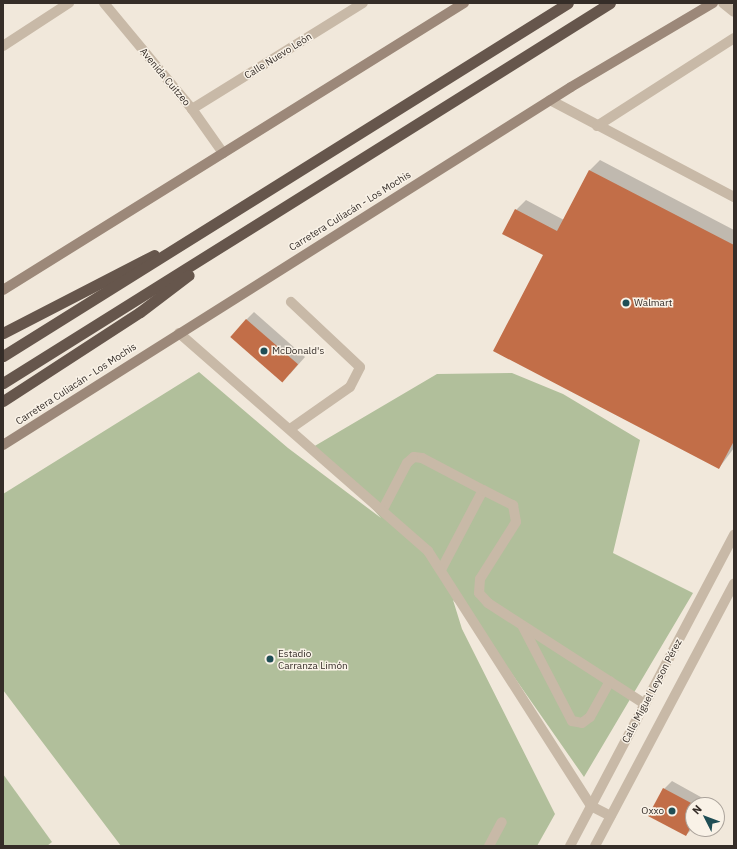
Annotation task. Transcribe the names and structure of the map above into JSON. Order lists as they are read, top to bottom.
{
  "streets": {
    "main road": ["Carretera Culiacán - Los Mochis"],
    "street": ["Calle Nuevo León", "Avenida Cuitzeo", "Calle Miguel Leyson Pérez"]
  },
  "crossings": [
    ["Calle Nuevo León", "Avenida Cuitzeo"]
  ],
  "places": [
    "Walmart",
    "McDonald's",
    "Estadio Carranza Limón",
    "Oxxo"
  ],
  "north": "top left"
}
